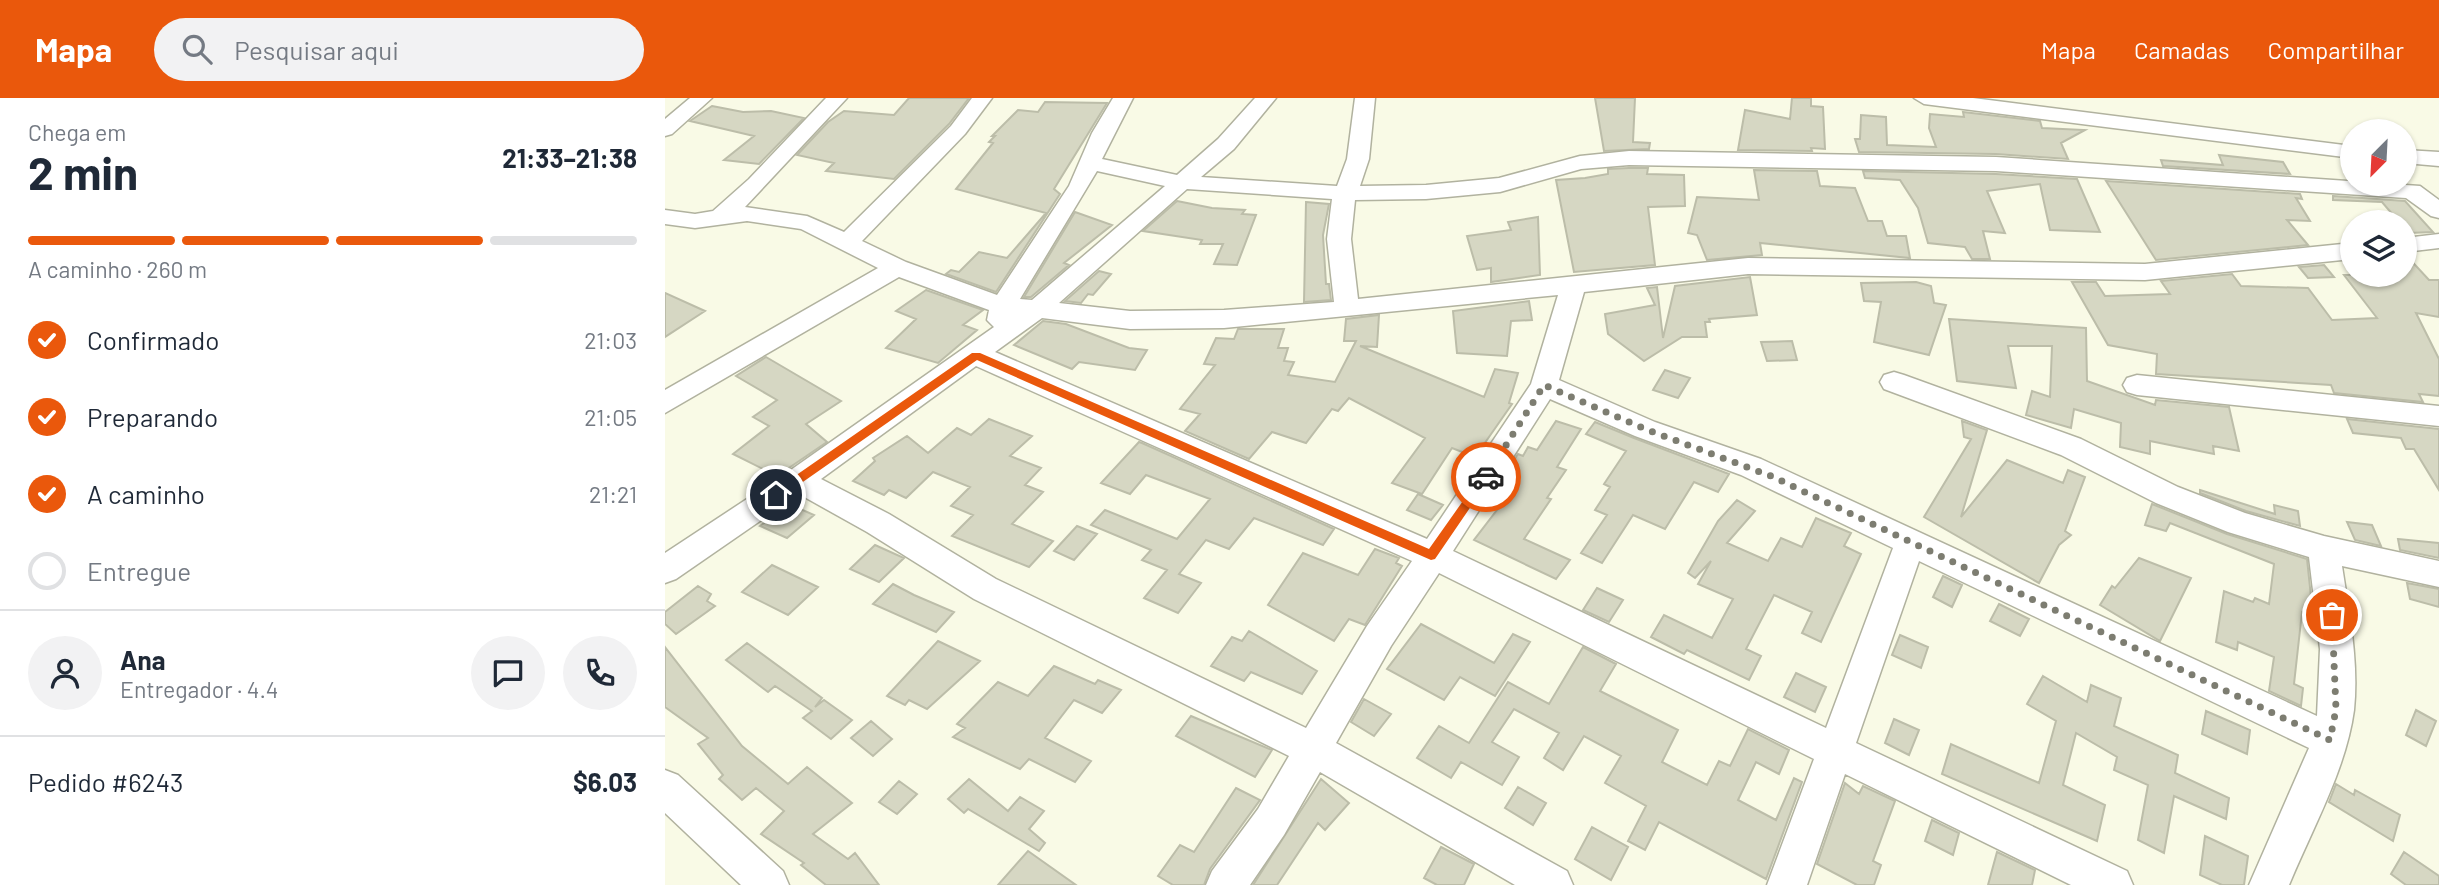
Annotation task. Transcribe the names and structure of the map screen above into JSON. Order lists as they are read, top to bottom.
{
  "north": "bottom left",
  "page": {
    "header": "Mapa",
    "search": "Pesquisar aqui",
    "nav": ["Mapa", "Camadas", "Compartilhar"],
    "heading": ["2 min", "Chega em", "21:33–21:38"],
    "panel": [
      "Ana",
      "Entregador · 4.4",
      "Pedido #6243",
      "$6.03"
    ],
    "bar": "A caminho · 260 m",
    "list": [
      ["Confirmado", "21:03"],
      ["Preparando", "21:05"],
      ["A caminho", "21:21"],
      "Entregue"
    ]
  }
}
